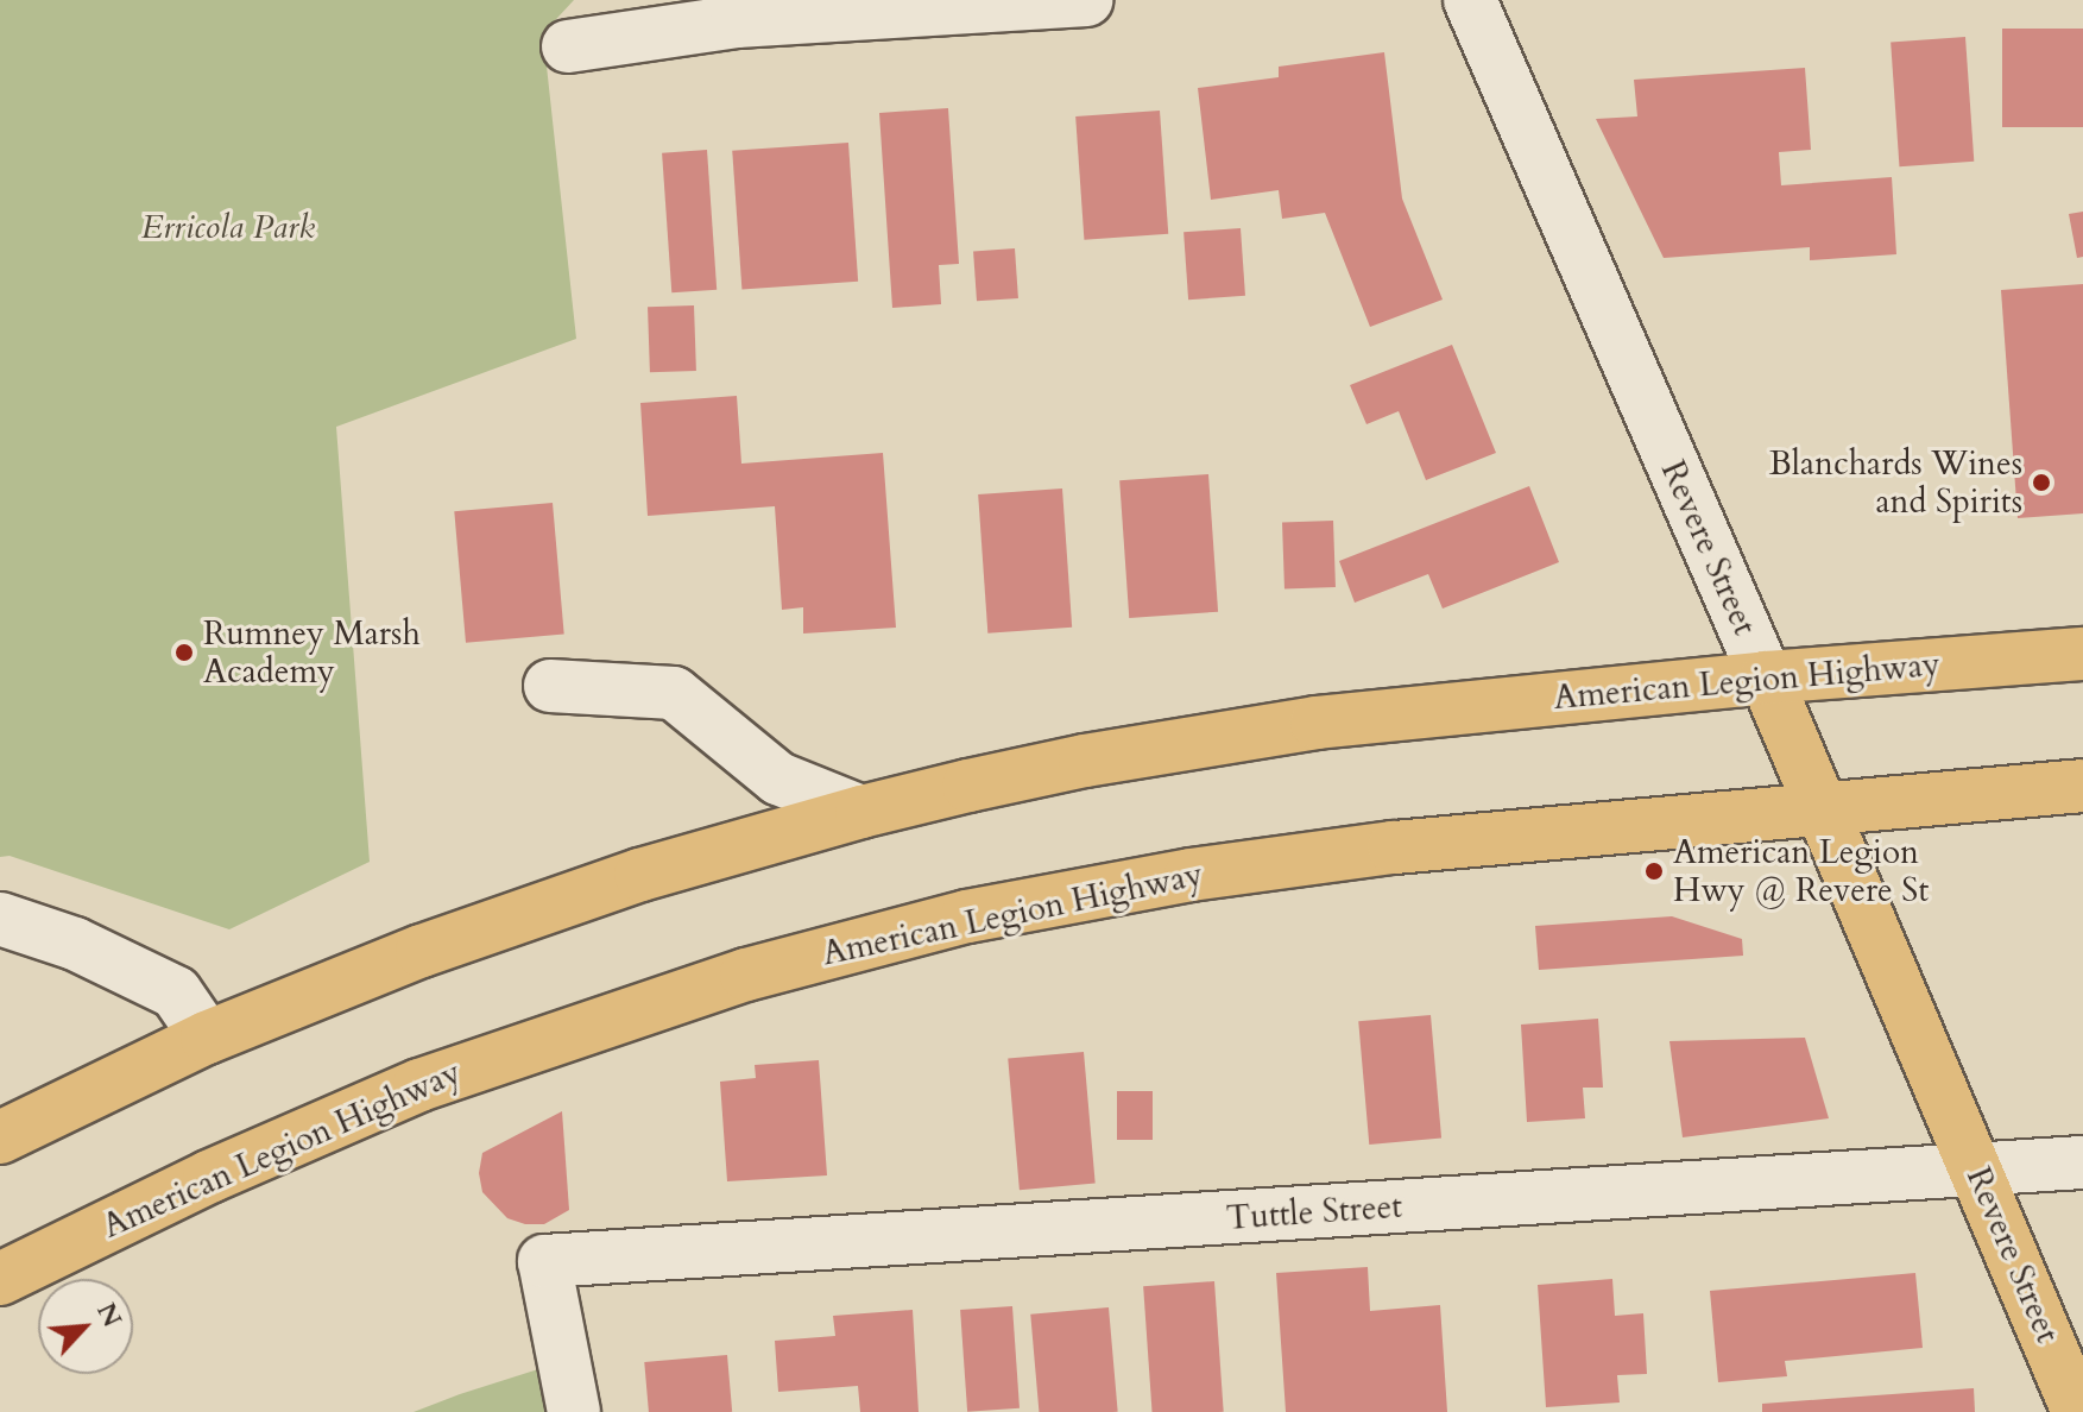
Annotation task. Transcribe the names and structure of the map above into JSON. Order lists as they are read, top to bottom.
{
  "streets": {
    "main road": ["Revere Street", "American Legion Highway"],
    "street": ["Tuttle Street"]
  },
  "crossings": [
    ["Revere Street", "American Legion Highway"],
    ["Revere Street", "Tuttle Street"]
  ],
  "parks": ["Erricola Park"],
  "places": ["Blanchards Wines and Spirits", "Rumney Marsh Academy", "American Legion Hwy @ Revere St"],
  "north": "top right"
}
